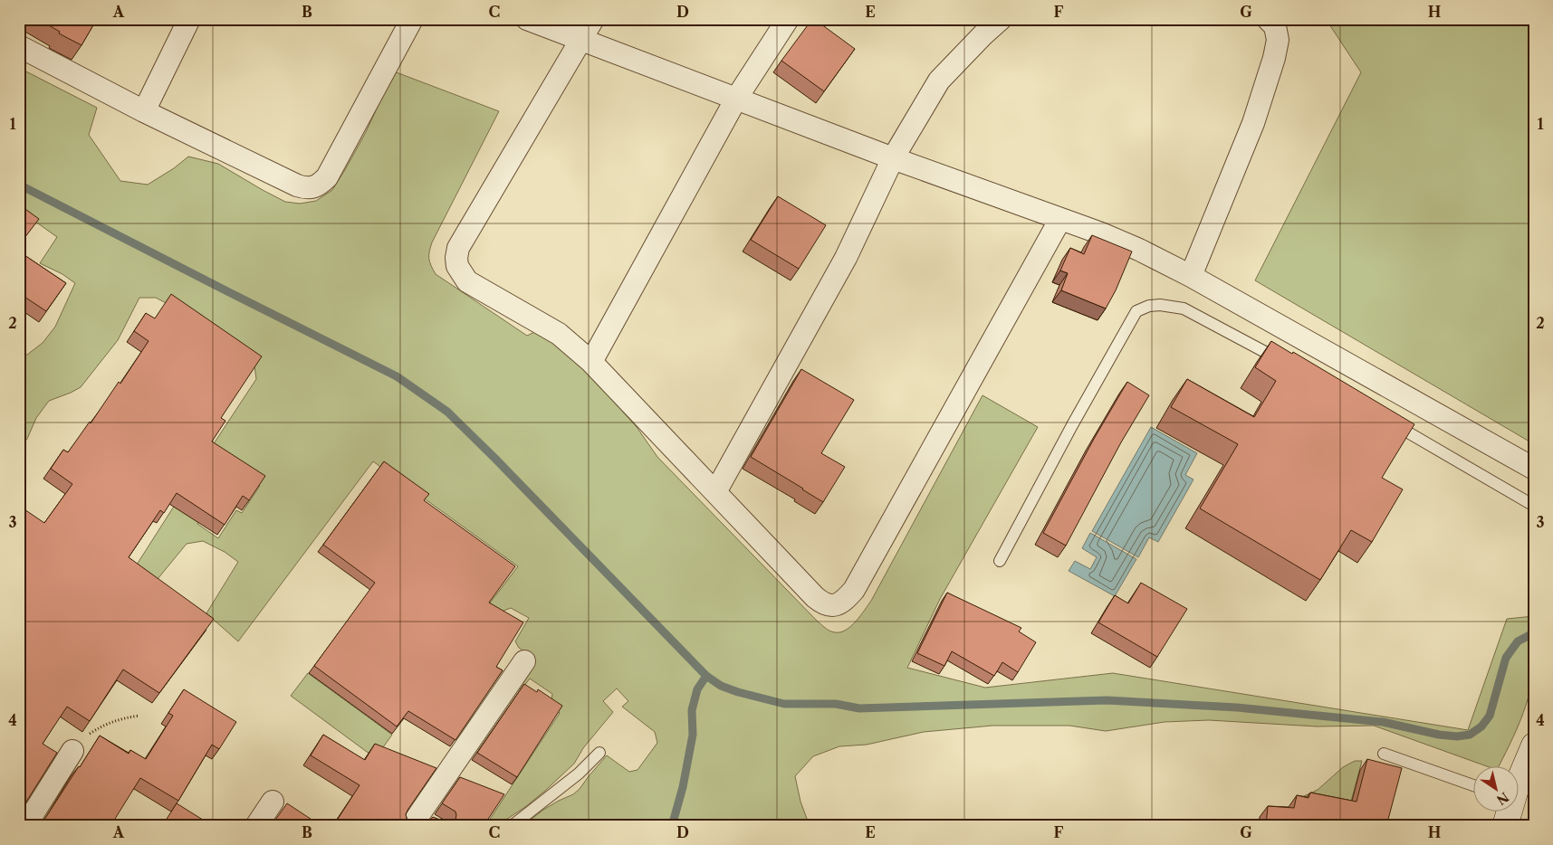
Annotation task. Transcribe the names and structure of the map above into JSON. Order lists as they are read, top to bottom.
{
  "north": "bottom right",
  "grid": {
    "columns": [
      "A",
      "B",
      "C",
      "D",
      "E",
      "F",
      "G",
      "H"
    ],
    "rows": [
      "1",
      "2",
      "3",
      "4"
    ]
  }
}
